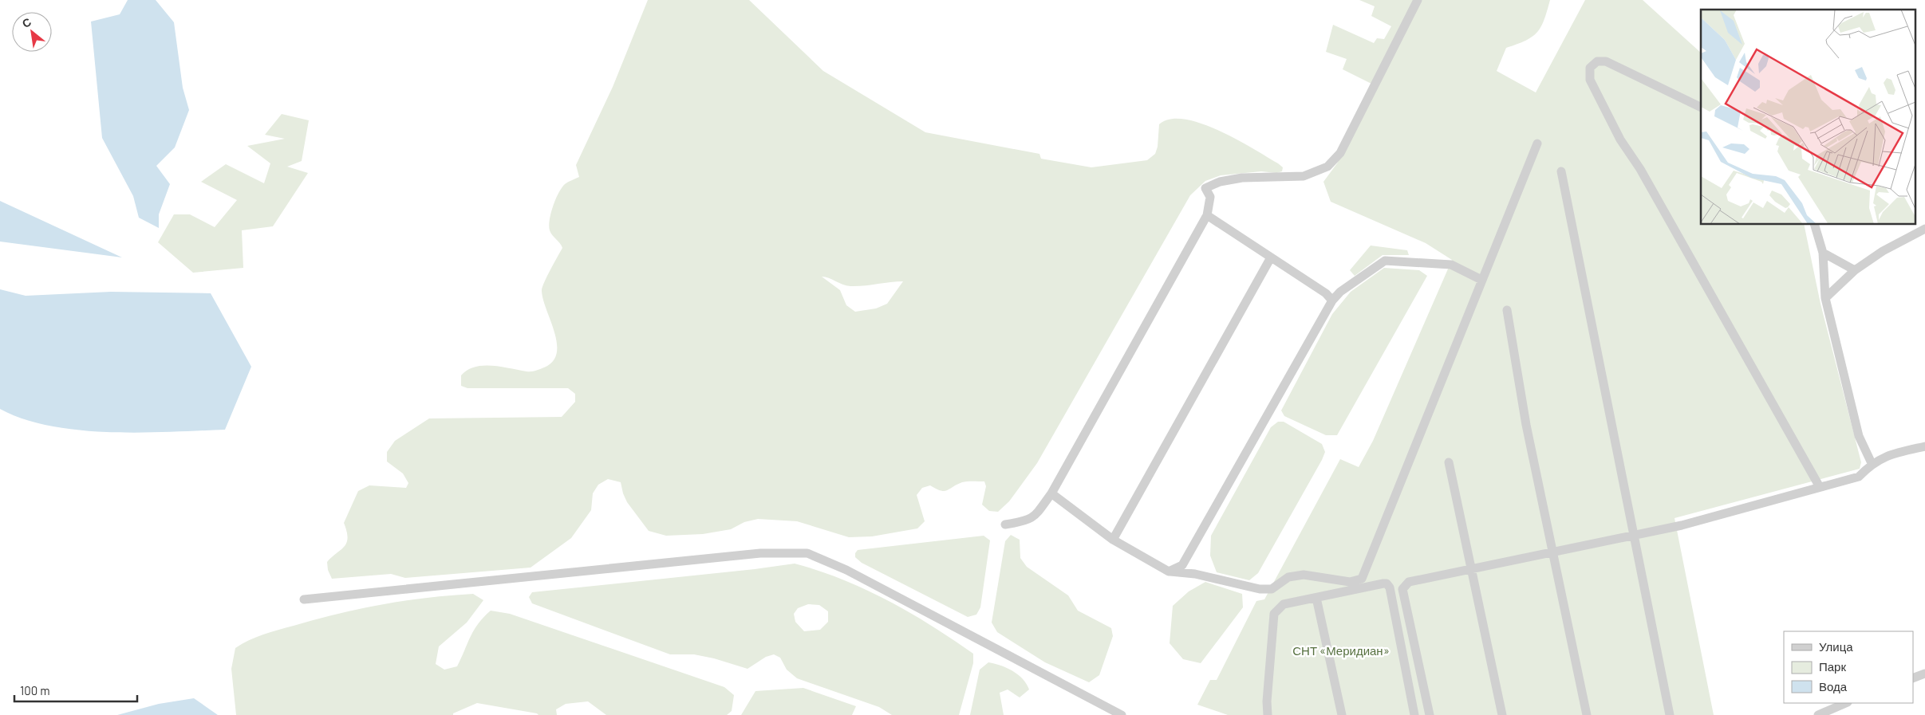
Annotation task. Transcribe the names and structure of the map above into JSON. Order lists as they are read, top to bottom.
{
  "parks": ["СНТ «Меридиан»"],
  "legend": ["Улица", "Парк", "Вода"],
  "scale_bar": "100 m",
  "north": "top left"
}
